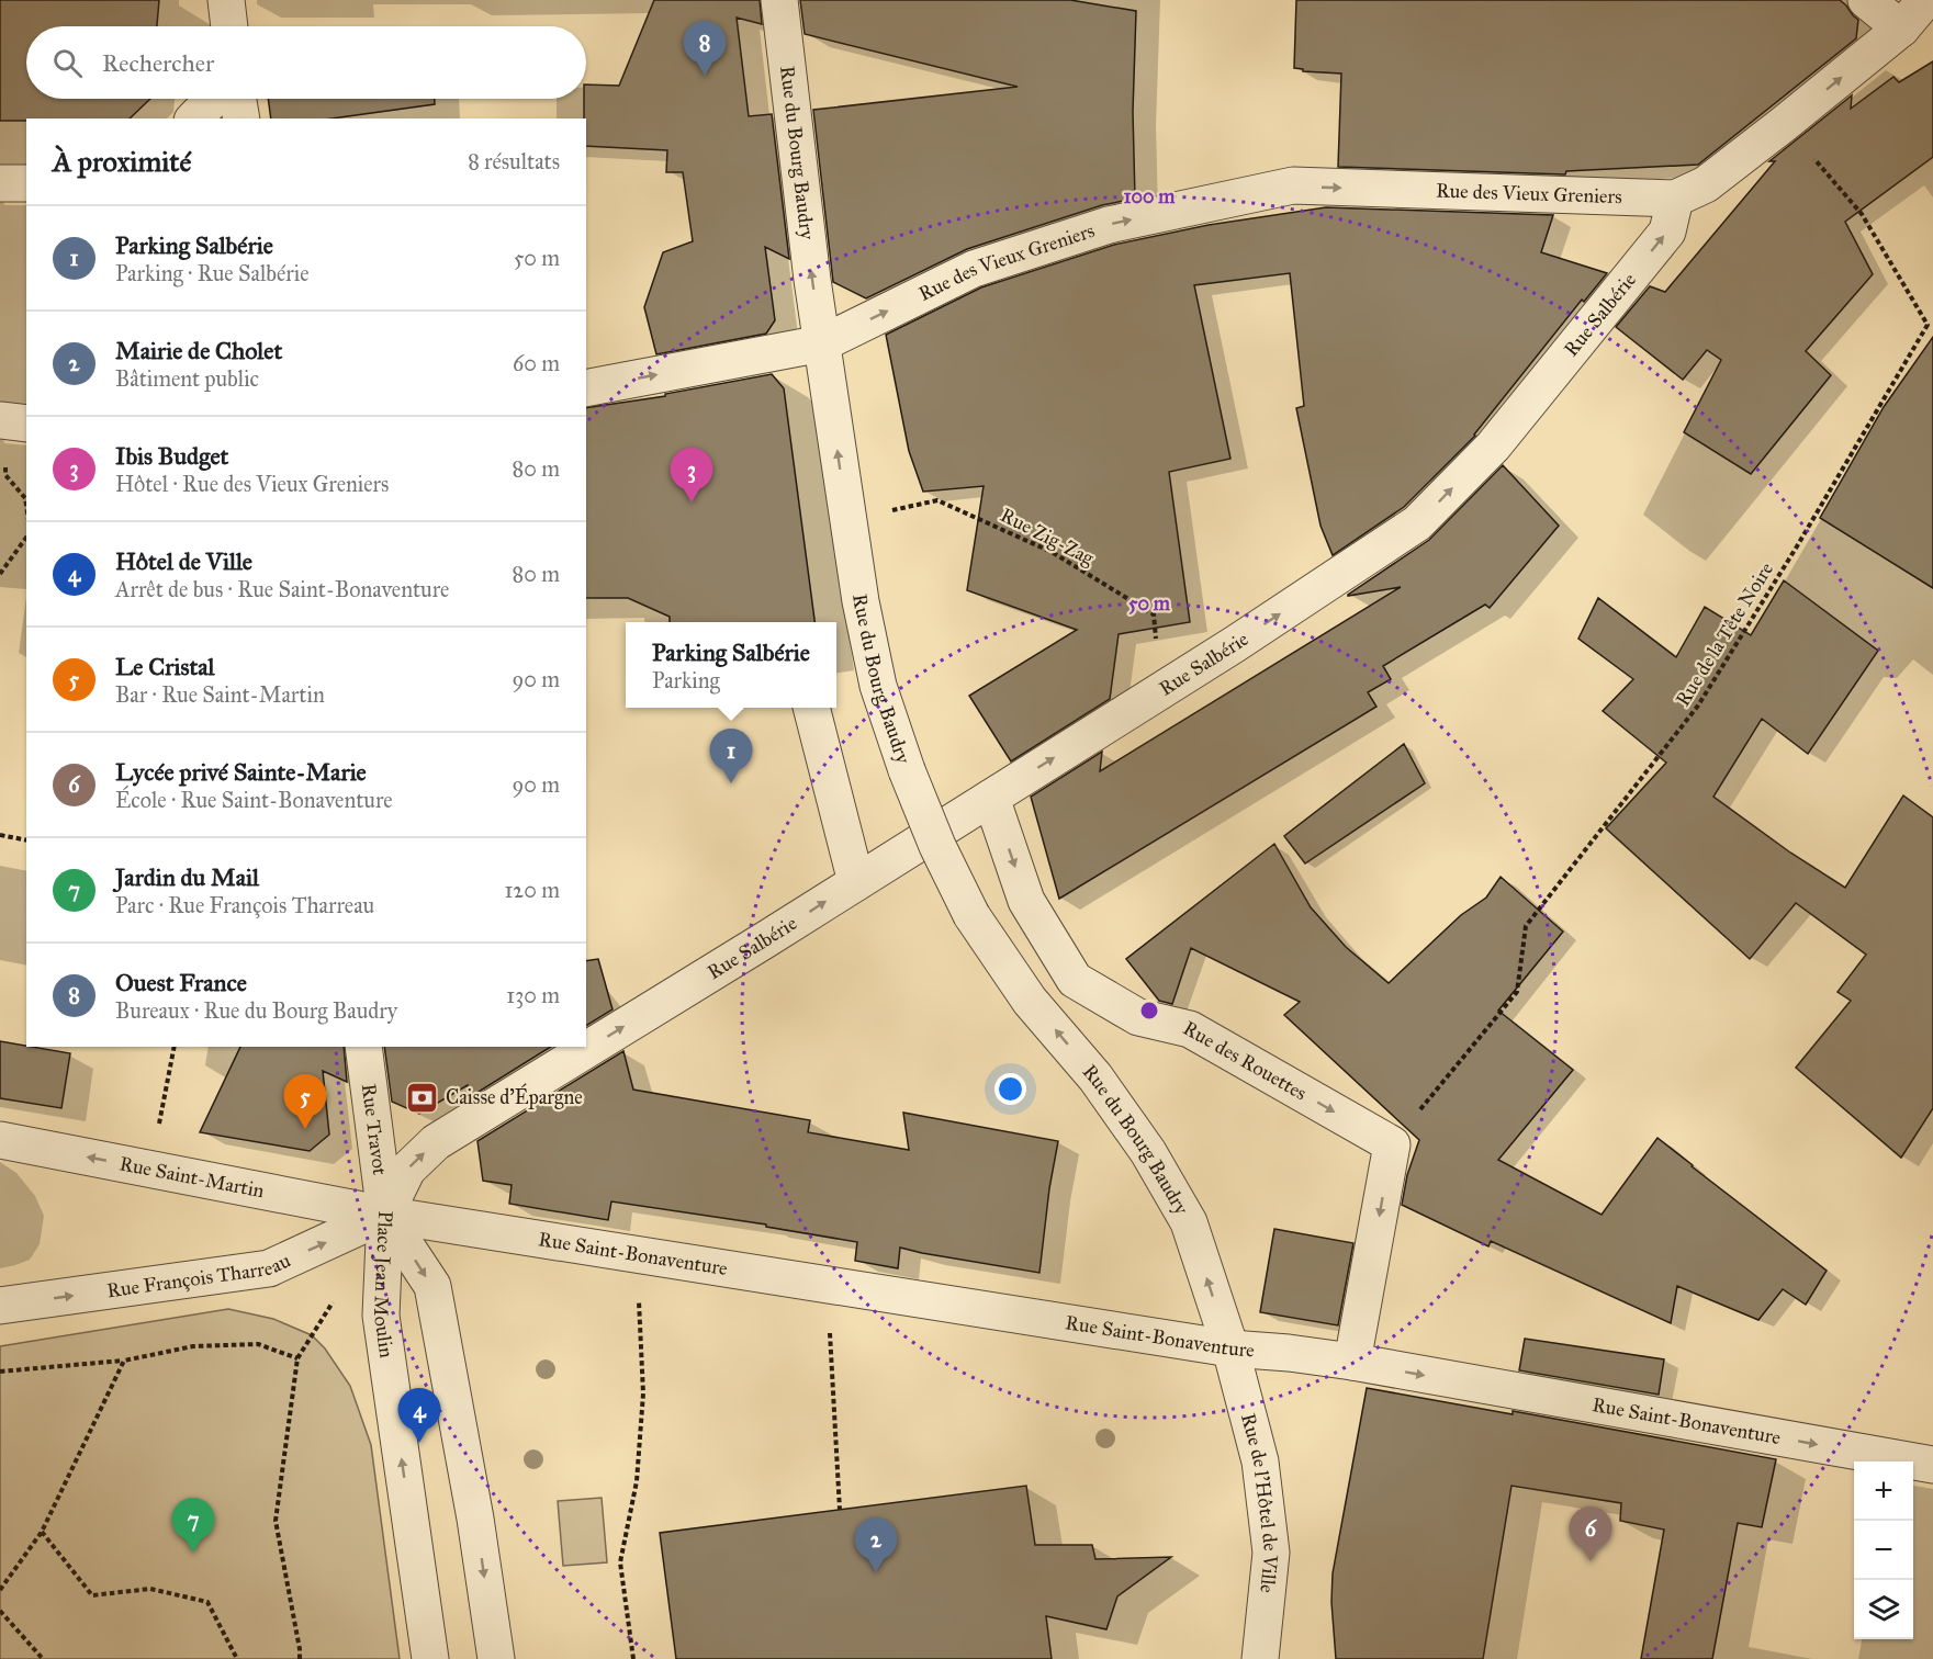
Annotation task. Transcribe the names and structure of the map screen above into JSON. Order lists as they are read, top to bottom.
{
  "streets": {
    "street": [
      "Rue du Bourg Baudry",
      "Rue des Vieux Greniers",
      "Rue Salbérie",
      "Rue des Rouettes",
      "Rue Travot",
      "Rue Saint-Martin",
      "Rue Saint-Bonaventure",
      "Rue François Tharreau",
      "Place Jean Moulin",
      "Rue de l’Hôtel de Ville"
    ],
    "path": ["Rue Zig-Zag", "Rue de la Tête Noire"]
  },
  "crossings": [
    ["Rue du Bourg Baudry", "Rue des Vieux Greniers"],
    ["Rue du Bourg Baudry", "Rue Zig-Zag"],
    ["Rue du Bourg Baudry", "Rue Saint-Bonaventure"],
    ["Rue du Bourg Baudry", "Rue de l’Hôtel de Ville"],
    ["Rue des Vieux Greniers", "Rue Salbérie"],
    ["Rue Salbérie", "Rue Zig-Zag"],
    ["Rue Salbérie", "Rue des Rouettes"],
    ["Rue Salbérie", "Rue Travot"],
    ["Rue Salbérie", "Rue Saint-Martin"],
    ["Rue Salbérie", "Rue Saint-Bonaventure"],
    ["Rue Salbérie", "Rue François Tharreau"],
    ["Rue Salbérie", "Place Jean Moulin"],
    ["Rue de la Tête Noire", "Rue des Rouettes"],
    ["Rue Travot", "Rue Saint-Martin"],
    ["Rue Travot", "Rue Saint-Bonaventure"],
    ["Rue Travot", "Rue François Tharreau"],
    ["Rue Travot", "Place Jean Moulin"],
    ["Rue Saint-Martin", "Rue Saint-Bonaventure"],
    ["Rue Saint-Martin", "Rue François Tharreau"],
    ["Rue Saint-Martin", "Place Jean Moulin"],
    ["Rue Saint-Bonaventure", "Rue François Tharreau"],
    ["Rue Saint-Bonaventure", "Place Jean Moulin"],
    ["Rue Saint-Bonaventure", "Rue de l’Hôtel de Ville"],
    ["Rue François Tharreau", "Place Jean Moulin"]
  ],
  "one_way": [
    "Rue du Bourg Baudry",
    "Rue des Vieux Greniers",
    "Rue Salbérie",
    "Rue des Rouettes",
    "Rue Saint-Martin",
    "Rue Saint-Bonaventure",
    "Rue François Tharreau"
  ],
  "places": {
    "bank": ["Caisse d'Épargne"]
  },
  "page": {
    "pins": [
      "8",
      "3",
      "1",
      "5",
      "4",
      "7",
      "6",
      "2"
    ],
    "search": "Rechercher",
    "heading": ["À proximité", "8 résultats"],
    "list": [
      {
        "mark": "1",
        "name": "Parking Salbérie",
        "note": "Parking · Rue Salbérie",
        "value": "50 m"
      },
      {
        "mark": "2",
        "name": "Mairie de Cholet",
        "note": "Bâtiment public",
        "value": "60 m"
      },
      {
        "mark": "3",
        "name": "Ibis Budget",
        "note": "Hôtel · Rue des Vieux Greniers",
        "value": "80 m"
      },
      {
        "mark": "4",
        "name": "Hôtel de Ville",
        "note": "Arrêt de bus · Rue Saint-Bonaventure",
        "value": "80 m"
      },
      {
        "mark": "5",
        "name": "Le Cristal",
        "note": "Bar · Rue Saint-Martin",
        "value": "90 m"
      },
      {
        "mark": "6",
        "name": "Lycée privé Sainte-Marie",
        "note": "École · Rue Saint-Bonaventure",
        "value": "90 m"
      },
      {
        "mark": "7",
        "name": "Jardin du Mail",
        "note": "Parc · Rue François Tharreau",
        "value": "120 m"
      },
      {
        "mark": "8",
        "name": "Ouest France",
        "note": "Bureaux · Rue du Bourg Baudry",
        "value": "130 m"
      }
    ],
    "popup": ["Parking Salbérie", "Parking"],
    "map_buttons": ["+", "−"]
  },
  "rings": ["100 m", "50 m"]
}
